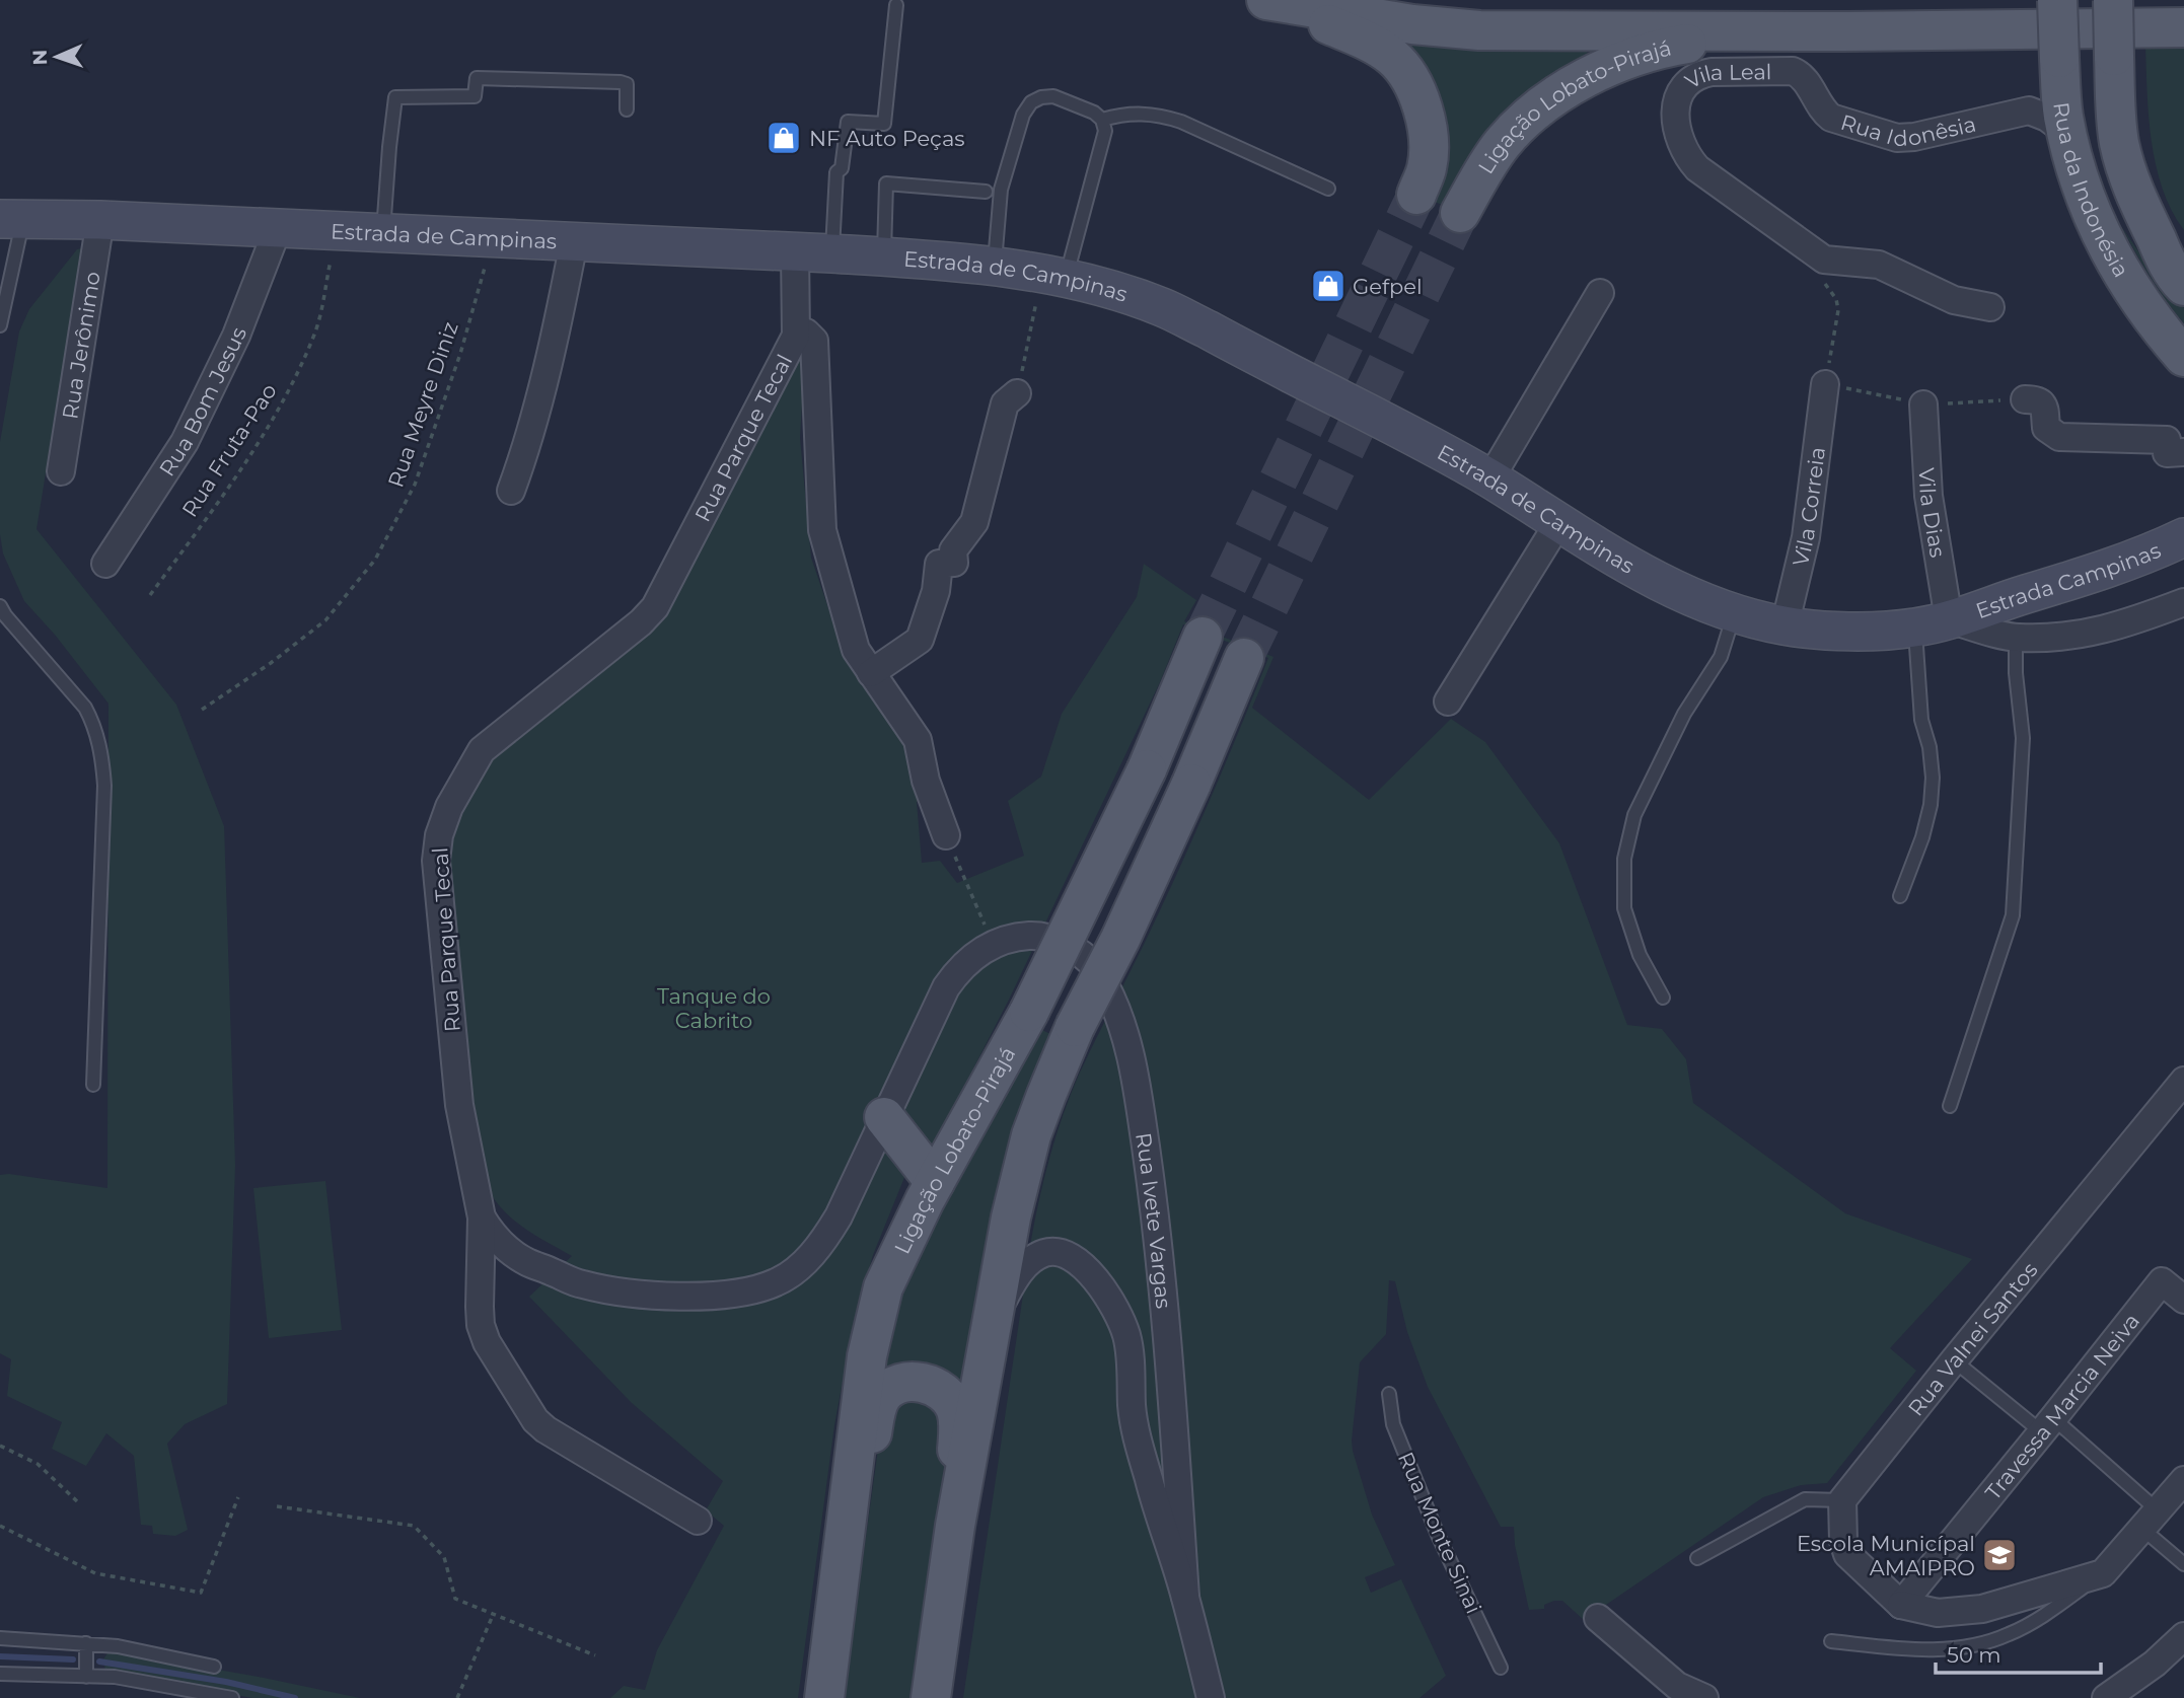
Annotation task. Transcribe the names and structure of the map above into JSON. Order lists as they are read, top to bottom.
{
  "streets": {
    "main road": [
      "Ligação Lobato-Pirajá",
      "Rua da Indonésia",
      "Estrada de Campinas",
      "Estrada Campinas"
    ],
    "street": [
      "Vila Leal",
      "Rua Idonêsia",
      "Rua Jerônimo",
      "Rua Bom Jesus",
      "Rua Parque Tecal",
      "Vila Correia",
      "Vila Dias",
      "Rua Ivete Vargas",
      "Rua Valnei Santos",
      "Travessa Marcia Neiva"
    ],
    "lane": ["Rua Monte Sinai"],
    "path": ["Rua Meyre Diniz", "Rua Fruta-Pao"]
  },
  "crossings": [
    ["Vila Leal", "Rua Idonêsia"],
    ["Rua Idonêsia", "Rua da Indonésia"],
    ["Estrada de Campinas", "Rua Jerônimo"],
    ["Estrada de Campinas", "Rua Bom Jesus"],
    ["Estrada de Campinas", "Rua Meyre Diniz"],
    ["Estrada de Campinas", "Rua Parque Tecal"],
    ["Estrada de Campinas", "Rua Fruta-Pao"],
    ["Estrada de Campinas", "Vila Correia"],
    ["Estrada de Campinas", "Vila Dias"],
    ["Estrada de Campinas", "Estrada Campinas"],
    ["Rua Parque Tecal", "Rua Ivete Vargas"],
    ["Vila Dias", "Estrada Campinas"]
  ],
  "parks": ["Tanque do Cabrito"],
  "places": {
    "shop": ["NF Auto Peças", "Gefpel"],
    "school or university": ["Escola Municípal AMAIPRO"]
  },
  "scale_bar": "50 m",
  "north": "left"
}
